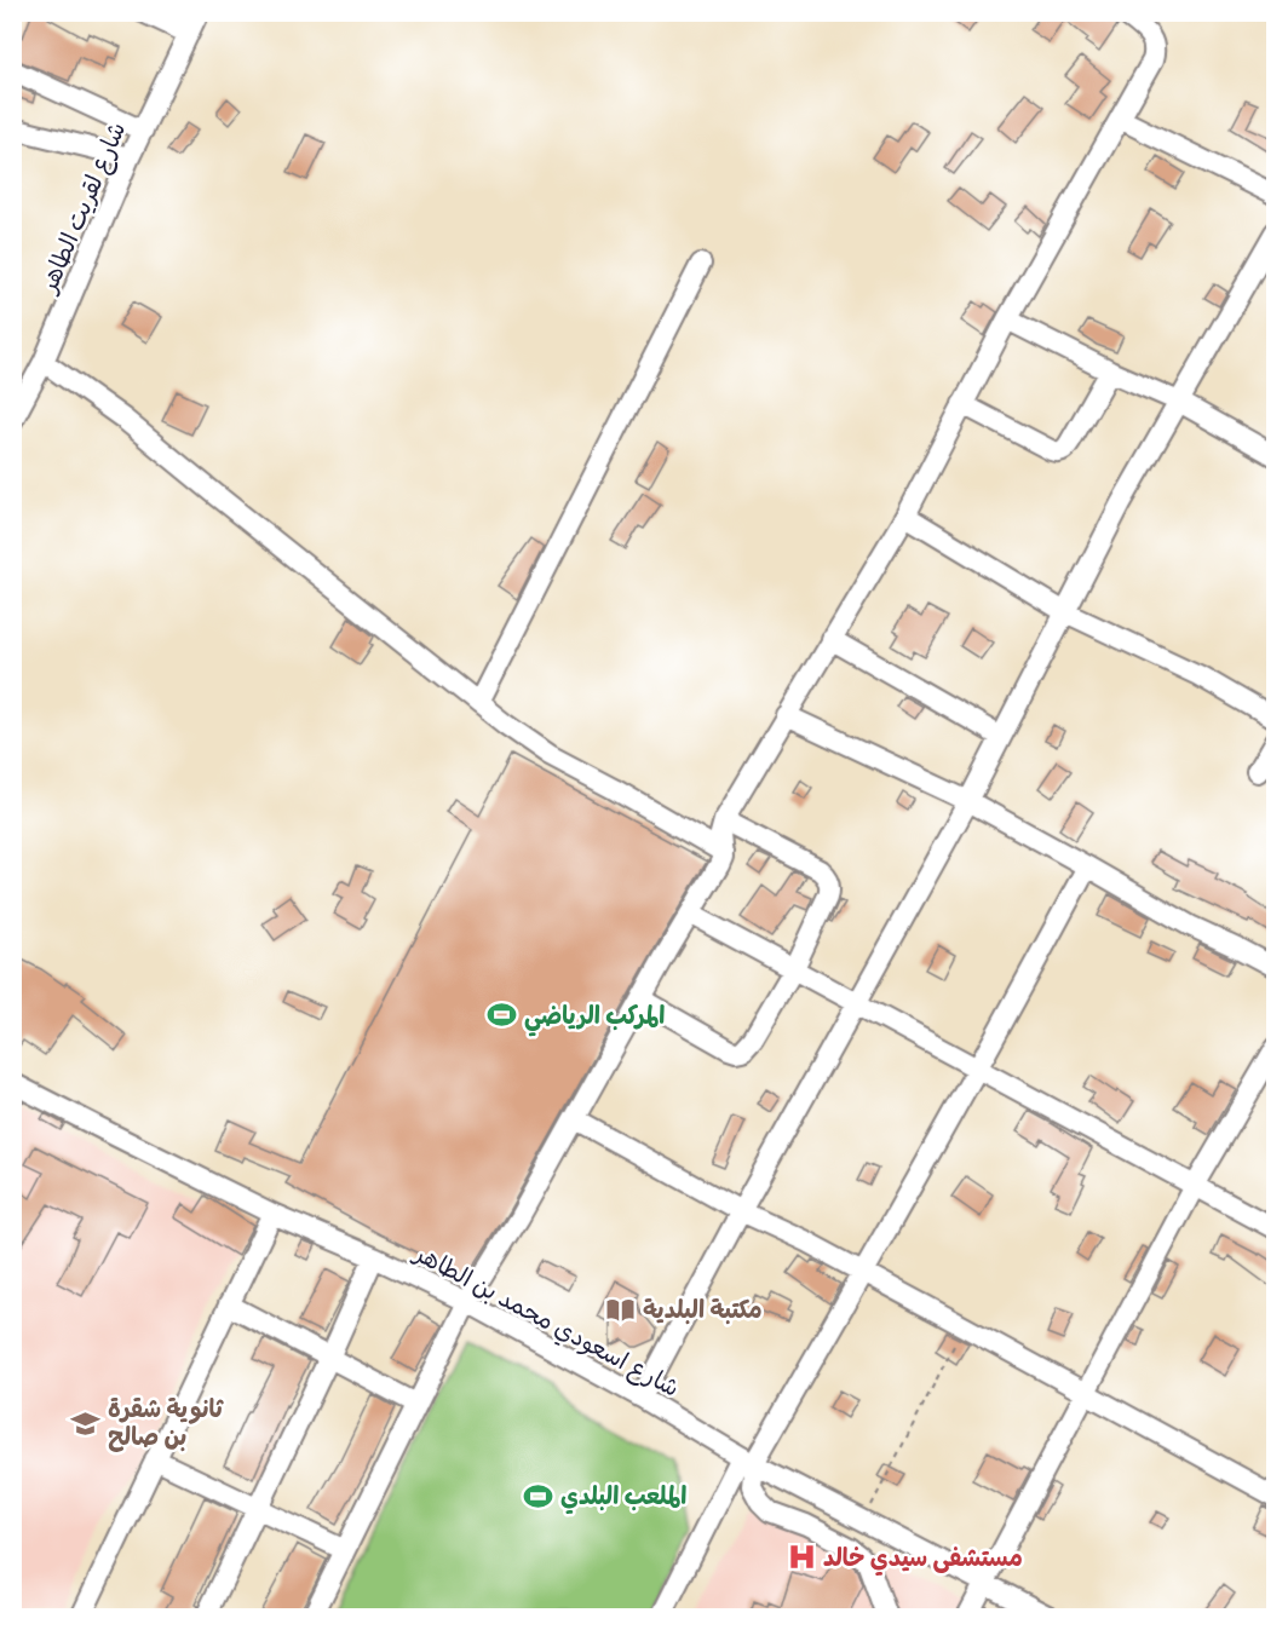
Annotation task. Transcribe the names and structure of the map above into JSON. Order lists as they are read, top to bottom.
{
  "streets": {
    "street": ["شارع لقريت الطاهر", "شارع اسعودي محمد بن الطاهر"]
  },
  "places": {
    "sports": ["المركب الرياضي", "الملعب البلدي"],
    "library": ["مكتبة البلدية"],
    "school or university": ["ثانوية شقرة بن صالح"],
    "hospital": ["مستشفى سيدي خالد"]
  }
}
